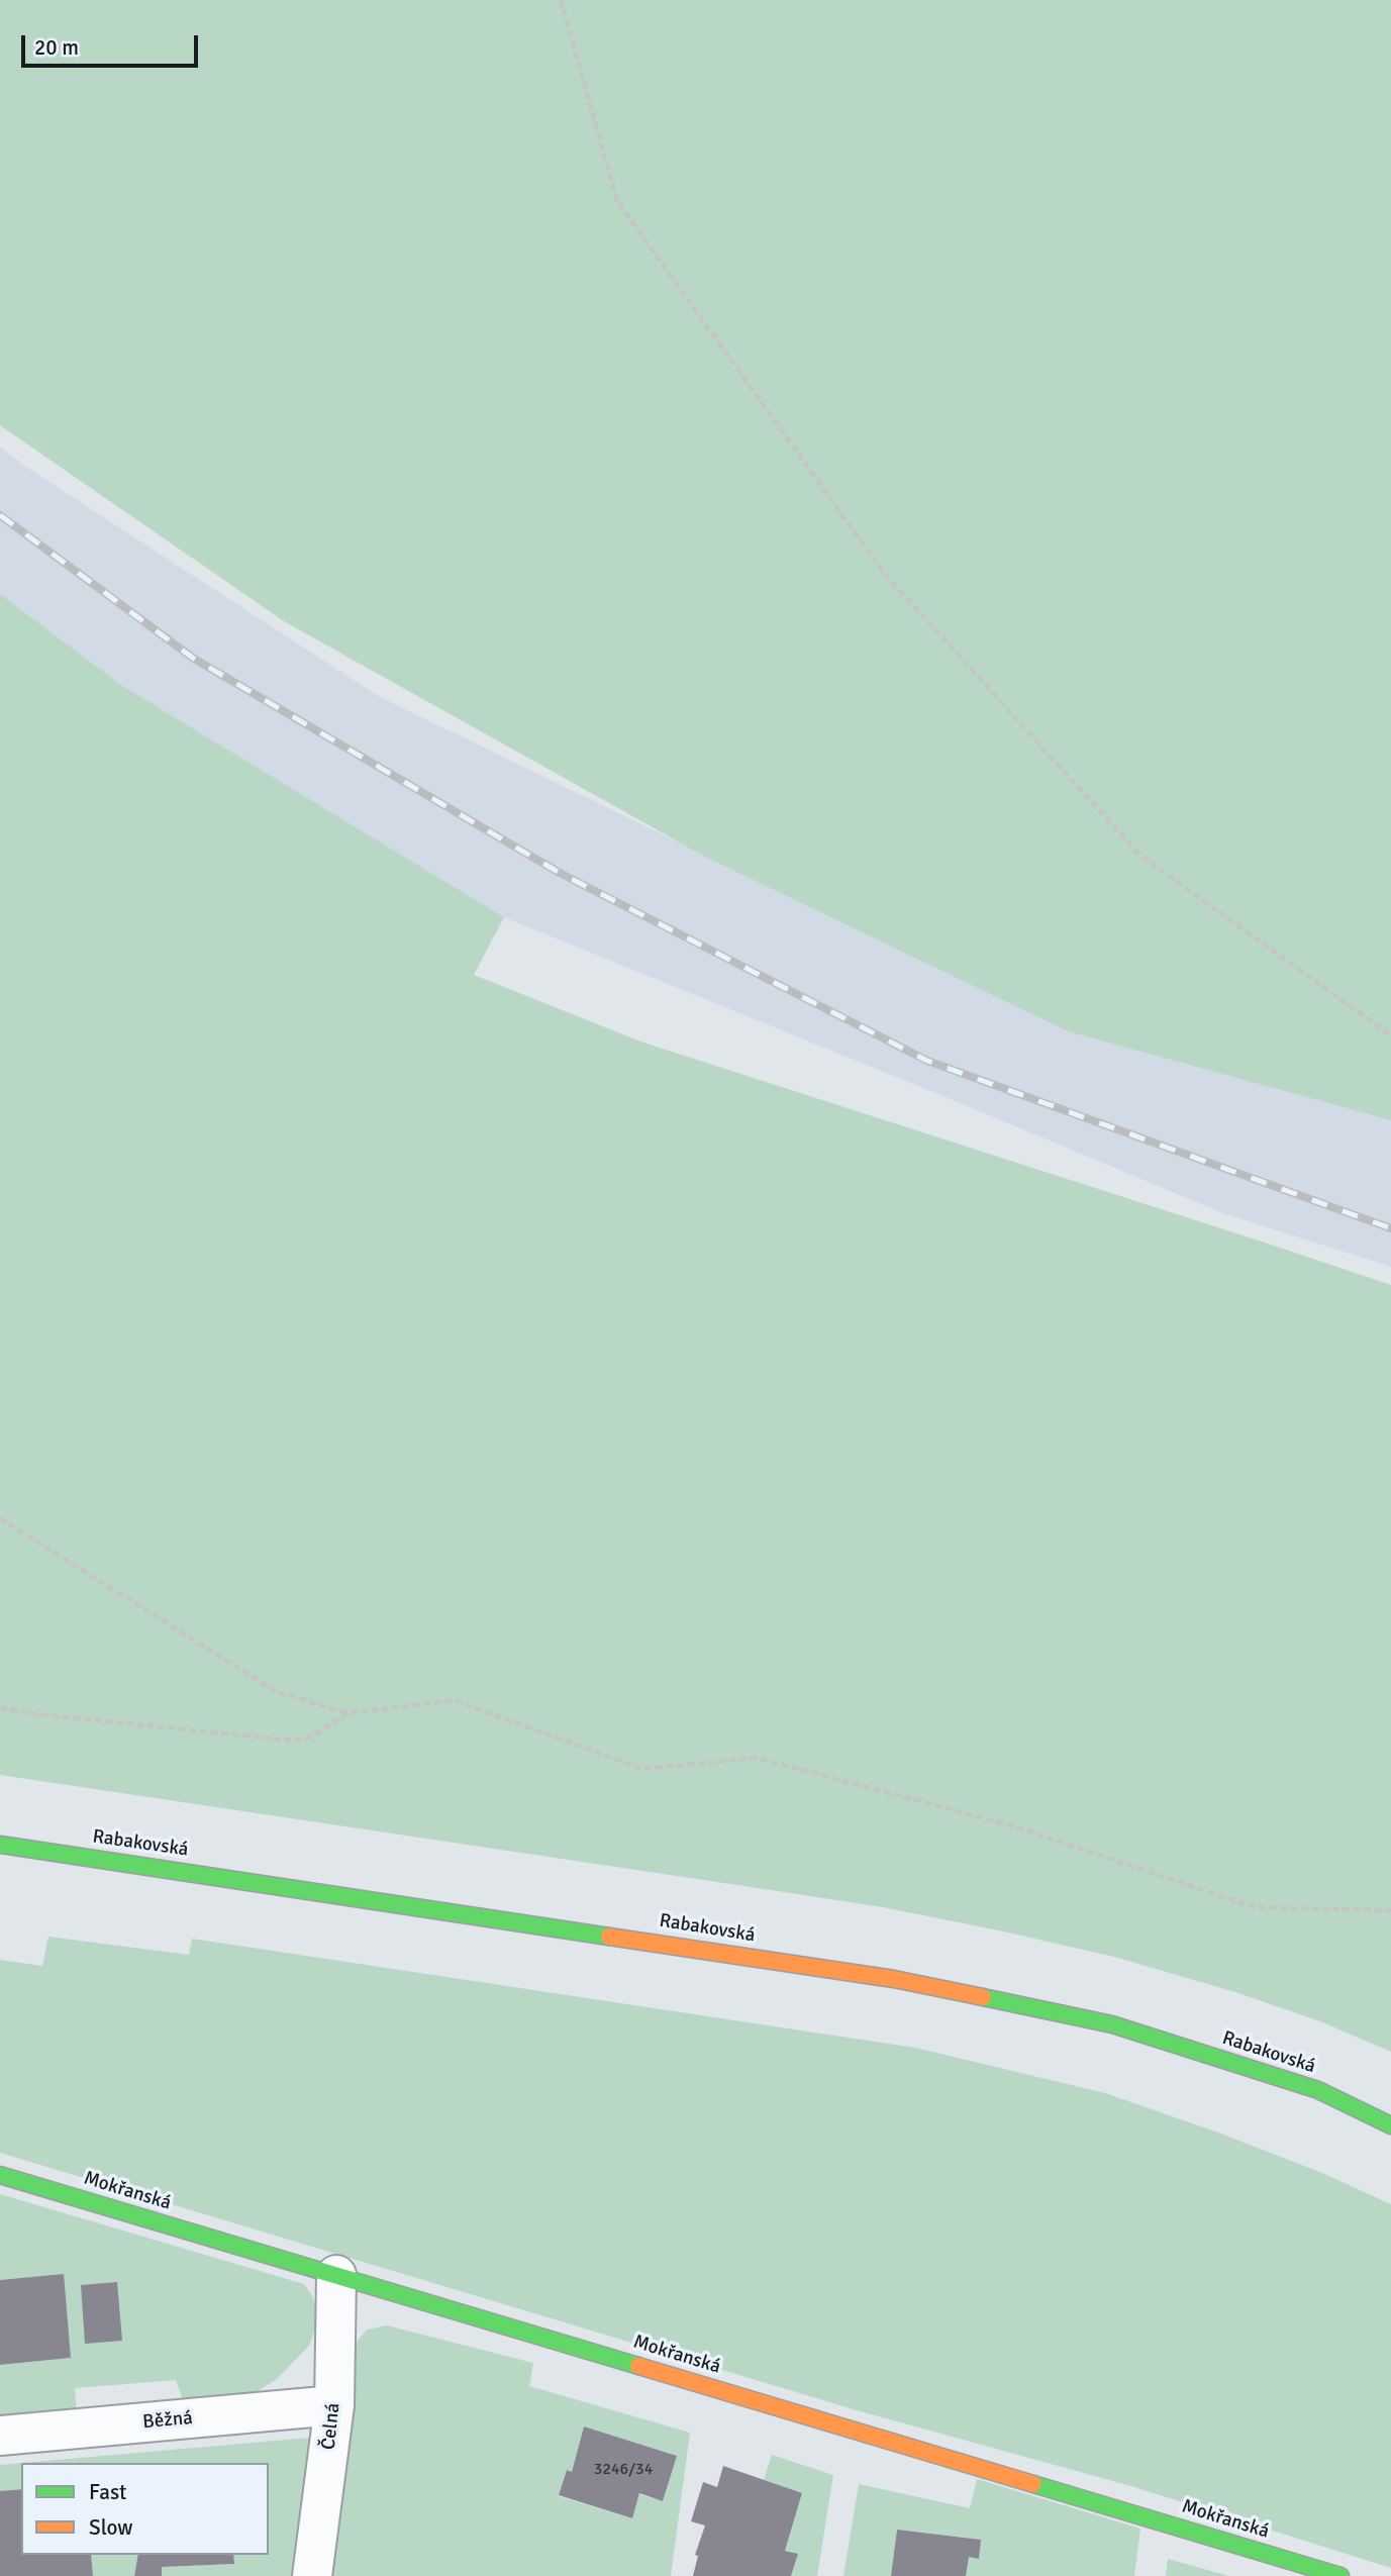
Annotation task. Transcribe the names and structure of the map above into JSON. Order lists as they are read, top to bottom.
{
  "streets": {
    "main road": ["Rabakovská", "Mokřanská"],
    "street": ["Běžná", "Čelná"]
  },
  "crossings": [
    ["Mokřanská", "Čelná"],
    ["Běžná", "Čelná"]
  ],
  "house_numbers": ["3246/34"],
  "legend": ["Fast", "Slow"],
  "scale_bar": "20 m"
}
